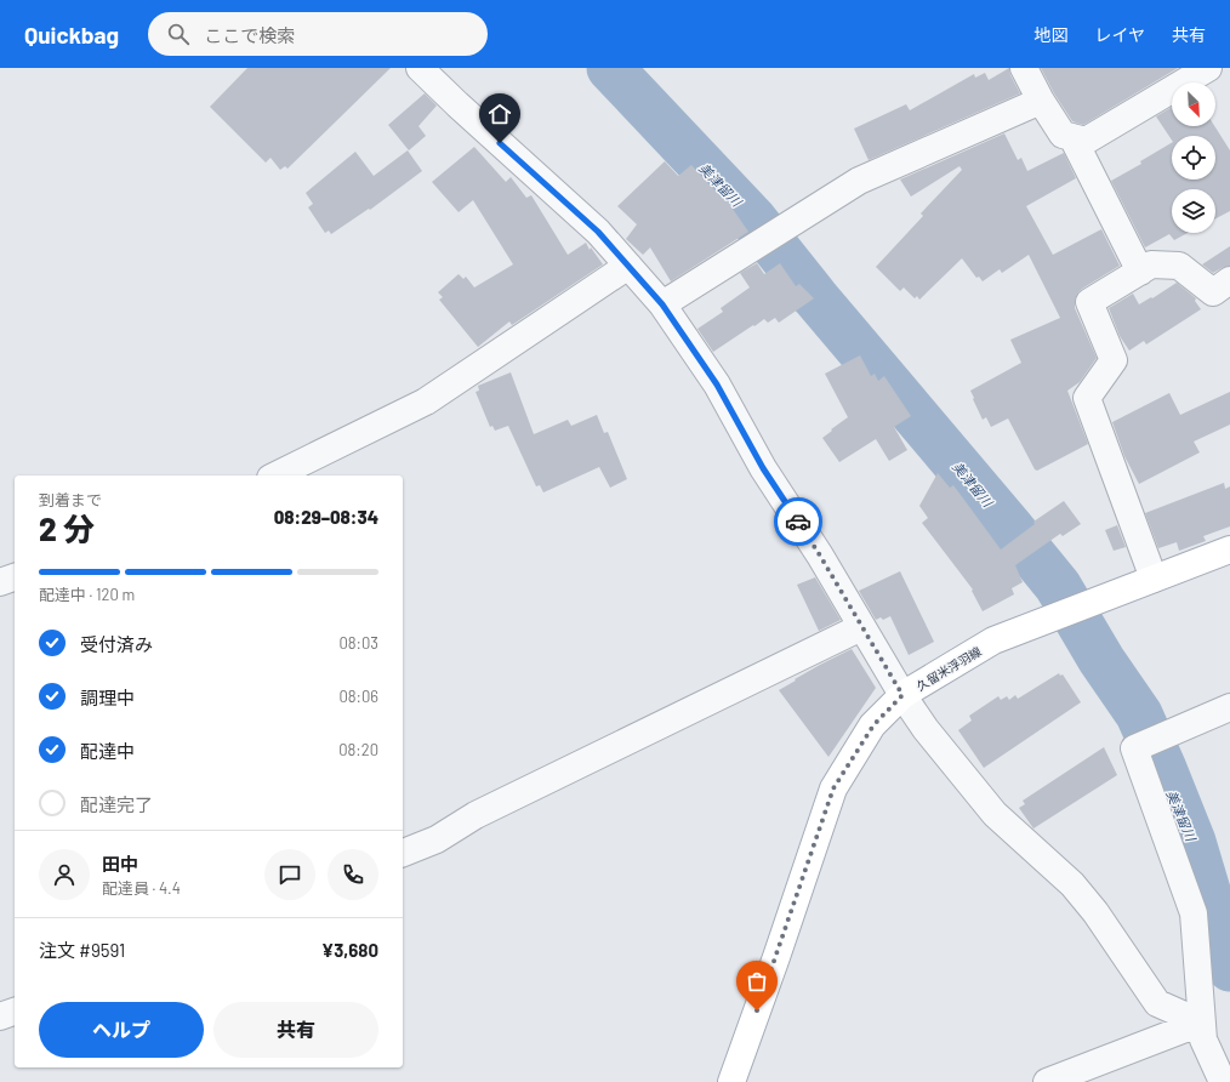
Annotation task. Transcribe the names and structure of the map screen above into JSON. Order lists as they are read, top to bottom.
{
  "streets": {
    "main road": ["久留米浮羽線"]
  },
  "water": ["美津留川"],
  "north": "bottom right",
  "page": {
    "header": "Quickbag",
    "search": "ここで検索",
    "nav": ["地図", "レイヤ", "共有"],
    "heading": ["2 分", "到着まで", "08:29–08:34"],
    "panel": [
      "田中",
      "配達員 · 4.4",
      "注文 #9591",
      "¥3,680"
    ],
    "bar": "配達中 · 120 m",
    "list": [
      ["受付済み", "08:03"],
      ["調理中", "08:06"],
      ["配達中", "08:20"],
      "配達完了"
    ],
    "buttons": ["ヘルプ", "共有"]
  }
}
